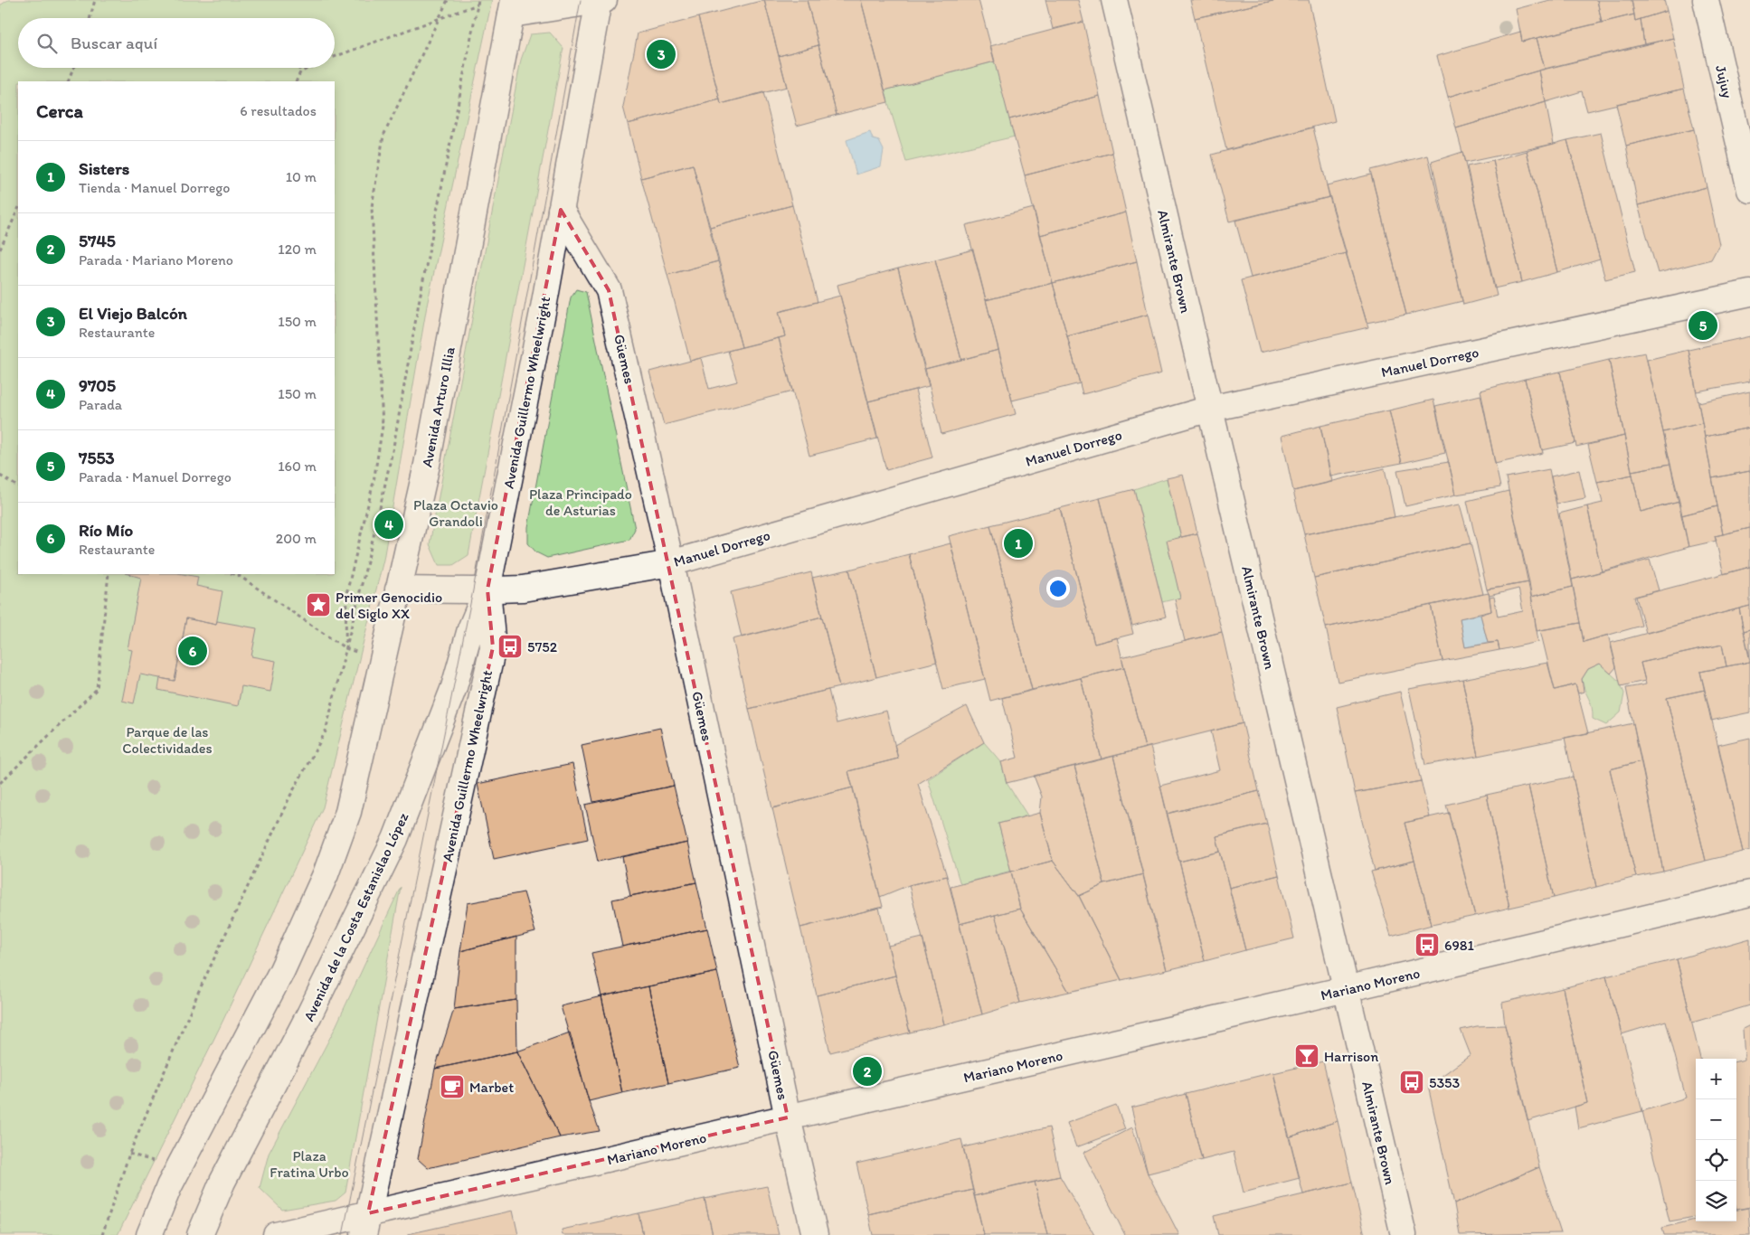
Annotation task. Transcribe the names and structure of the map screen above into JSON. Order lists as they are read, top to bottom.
{
  "streets": {
    "street": [
      "Jujuy",
      "Almirante Brown",
      "Güemes",
      "Manuel Dorrego",
      "Avenida Guillermo Wheelwright",
      "Avenida Arturo Illia",
      "Avenida de la Costa Estanislao López",
      "Mariano Moreno"
    ]
  },
  "crossings": [
    ["Almirante Brown", "Manuel Dorrego"],
    ["Almirante Brown", "Mariano Moreno"],
    ["Güemes", "Manuel Dorrego"],
    ["Güemes", "Avenida Guillermo Wheelwright"],
    ["Güemes", "Mariano Moreno"],
    ["Manuel Dorrego", "Avenida Guillermo Wheelwright"],
    ["Manuel Dorrego", "Avenida Arturo Illia"],
    ["Manuel Dorrego", "Avenida de la Costa Estanislao López"],
    ["Avenida Guillermo Wheelwright", "Avenida de la Costa Estanislao López"],
    ["Avenida Guillermo Wheelwright", "Mariano Moreno"]
  ],
  "parks": [
    "Plaza Principado de Asturias",
    "Plaza Octavio Grandoli",
    "Parque de las Colectividades",
    "Plaza Fratina Urbo"
  ],
  "places": {
    "place": ["Primer Genocidio del Siglo XX"],
    "bus stop": ["5752", "6981", "5353"],
    "bar": ["Harrison"],
    "cafe": ["Marbet"]
  },
  "page": {
    "search": "Buscar aquí",
    "pins": [
      "3",
      "5",
      "4",
      "1",
      "6",
      "2"
    ],
    "heading": ["Cerca", "6 resultados"],
    "list": [
      {
        "mark": "1",
        "name": "Sisters",
        "note": "Tienda · Manuel Dorrego",
        "value": "10 m"
      },
      {
        "mark": "2",
        "name": "5745",
        "note": "Parada · Mariano Moreno",
        "value": "120 m"
      },
      {
        "mark": "3",
        "name": "El Viejo Balcón",
        "note": "Restaurante",
        "value": "150 m"
      },
      {
        "mark": "4",
        "name": "9705",
        "note": "Parada",
        "value": "150 m"
      },
      {
        "mark": "5",
        "name": "7553",
        "note": "Parada · Manuel Dorrego",
        "value": "160 m"
      },
      {
        "mark": "6",
        "name": "Río Mío",
        "note": "Restaurante",
        "value": "200 m"
      }
    ],
    "map_buttons": ["+", "−"]
  }
}
